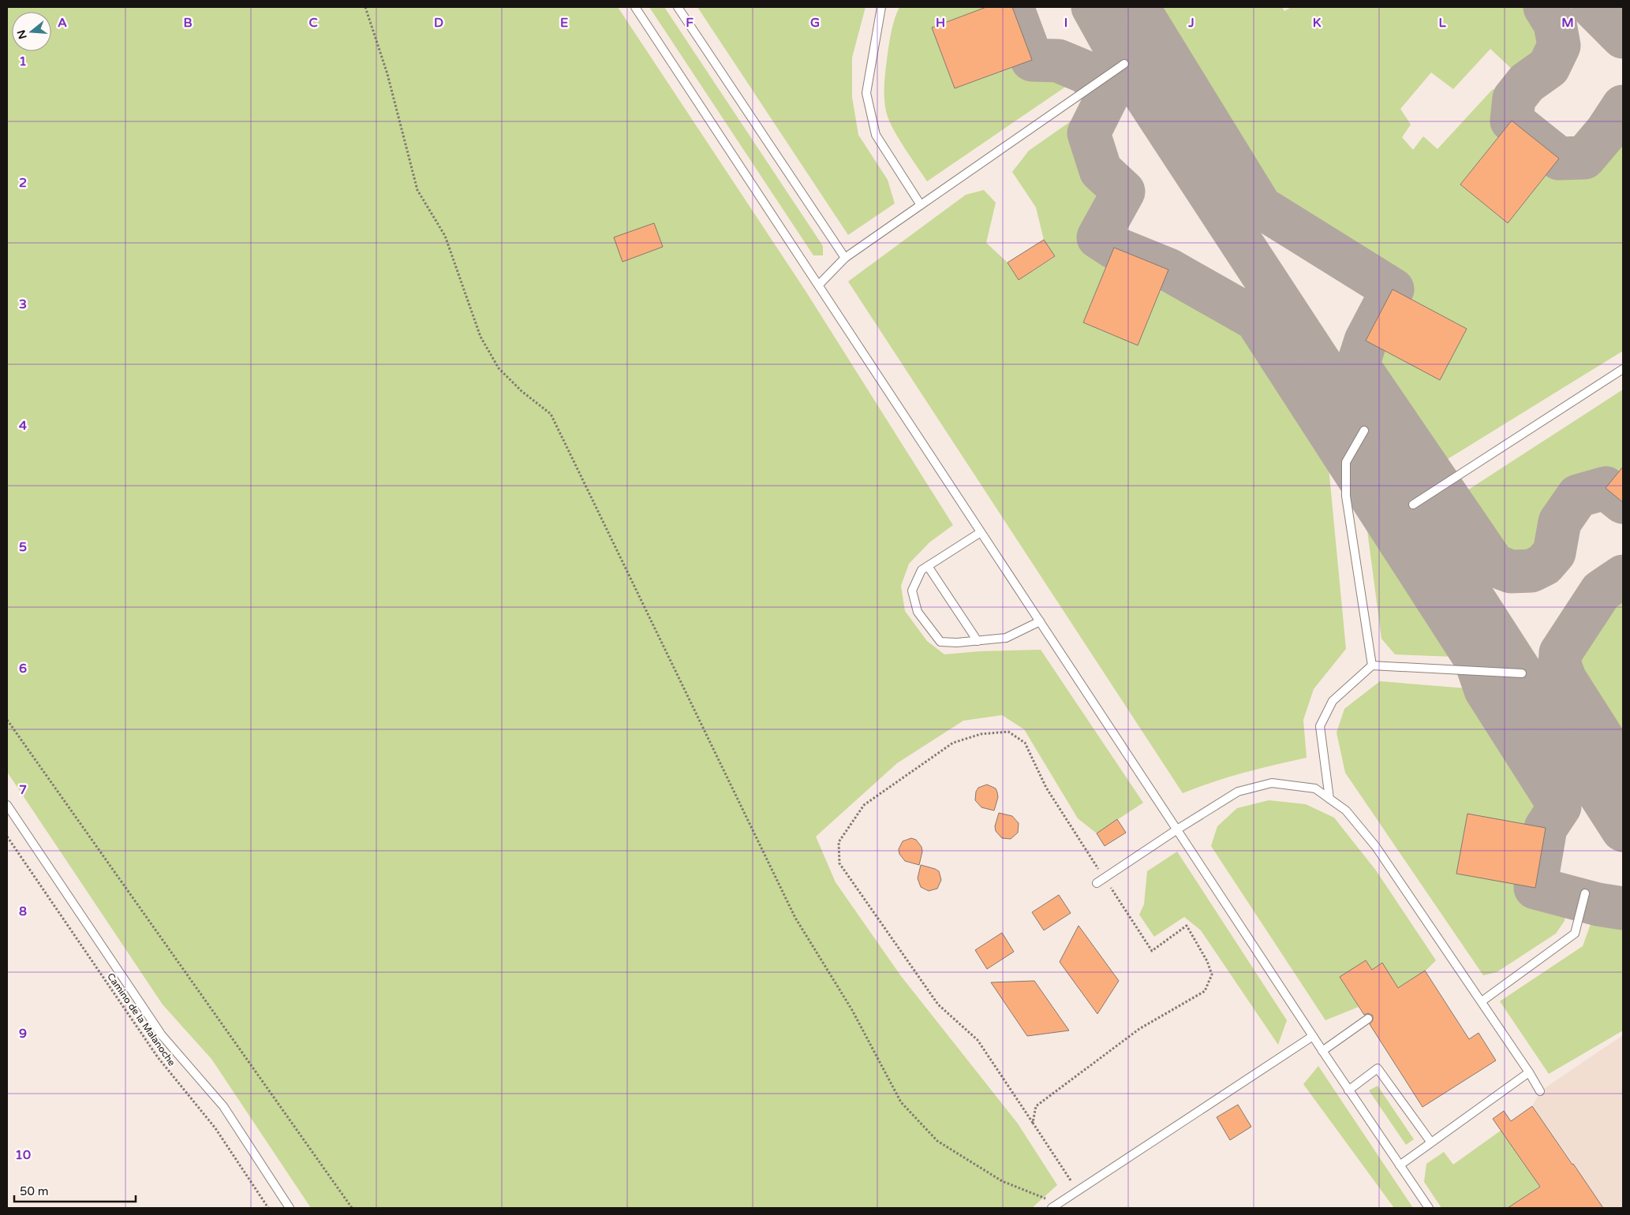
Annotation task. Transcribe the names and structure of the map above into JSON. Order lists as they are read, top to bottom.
{
  "streets": {
    "path": ["Camino de la Malanoche"]
  },
  "scale_bar": "50 m",
  "north": "left",
  "grid": {
    "columns": [
      "A",
      "B",
      "C",
      "D",
      "E",
      "F",
      "G",
      "H",
      "I",
      "J",
      "K",
      "L",
      "M"
    ],
    "rows": [
      "1",
      "2",
      "3",
      "4",
      "5",
      "6",
      "7",
      "8",
      "9",
      "10"
    ]
  }
}
